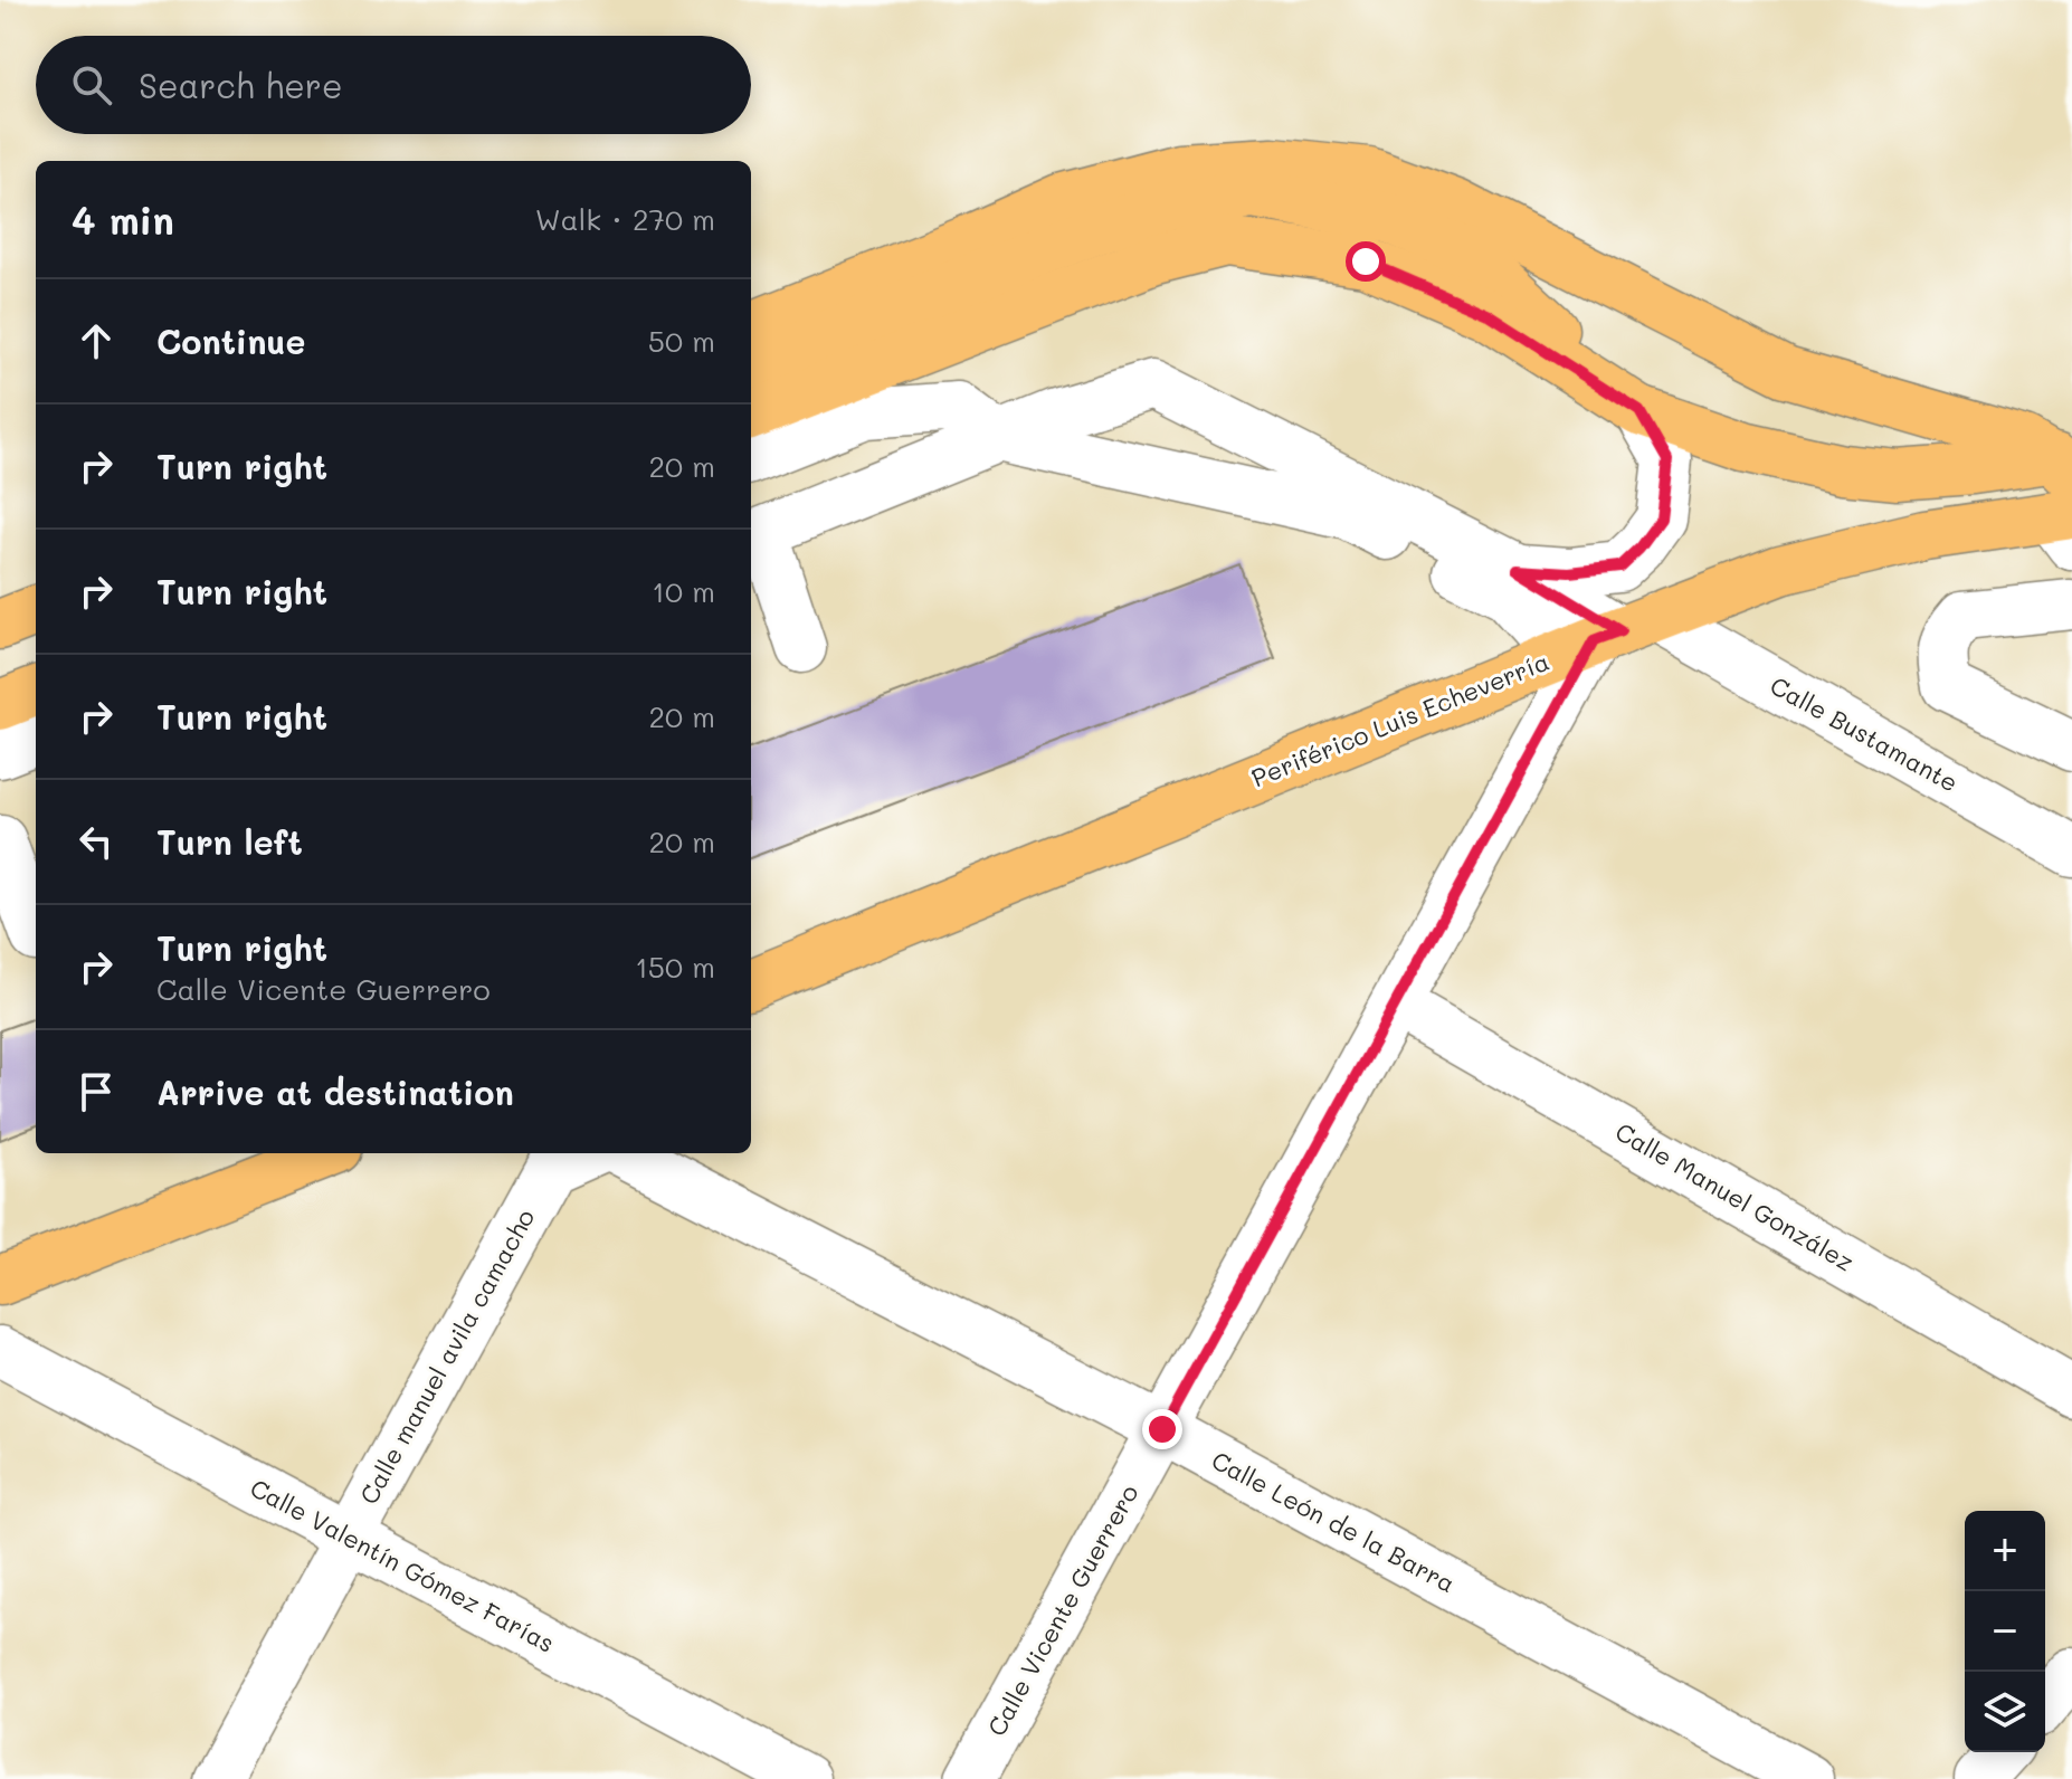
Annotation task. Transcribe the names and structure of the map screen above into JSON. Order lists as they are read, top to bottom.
{
  "streets": {
    "main road": ["Periférico Luis Echeverría"],
    "street": [
      "Calle Bustamante",
      "Calle Manuel González",
      "Calle manuel avila camacho",
      "Calle León de la Barra",
      "Calle Valentín Gómez Farías",
      "Calle Vicente Guerrero"
    ]
  },
  "crossings": [
    ["Periférico Luis Echeverría", "Calle Bustamante"],
    ["Periférico Luis Echeverría", "Calle Vicente Guerrero"],
    ["Calle Bustamante", "Calle Vicente Guerrero"],
    ["Calle Manuel González", "Calle Vicente Guerrero"],
    ["Calle manuel avila camacho", "Calle Valentín Gómez Farías"],
    ["Calle León de la Barra", "Calle Vicente Guerrero"]
  ],
  "page": {
    "search": "Search here",
    "heading": ["4 min", "Walk · 270 m"],
    "list": [
      ["Continue", "50 m"],
      ["Turn right", "20 m"],
      ["Turn right", "10 m"],
      ["Turn right", "20 m"],
      ["Turn left", "20 m"],
      ["Turn right", "Calle Vicente Guerrero", "150 m"],
      "Arrive at destination"
    ],
    "map_buttons": ["+", "−"]
  }
}
